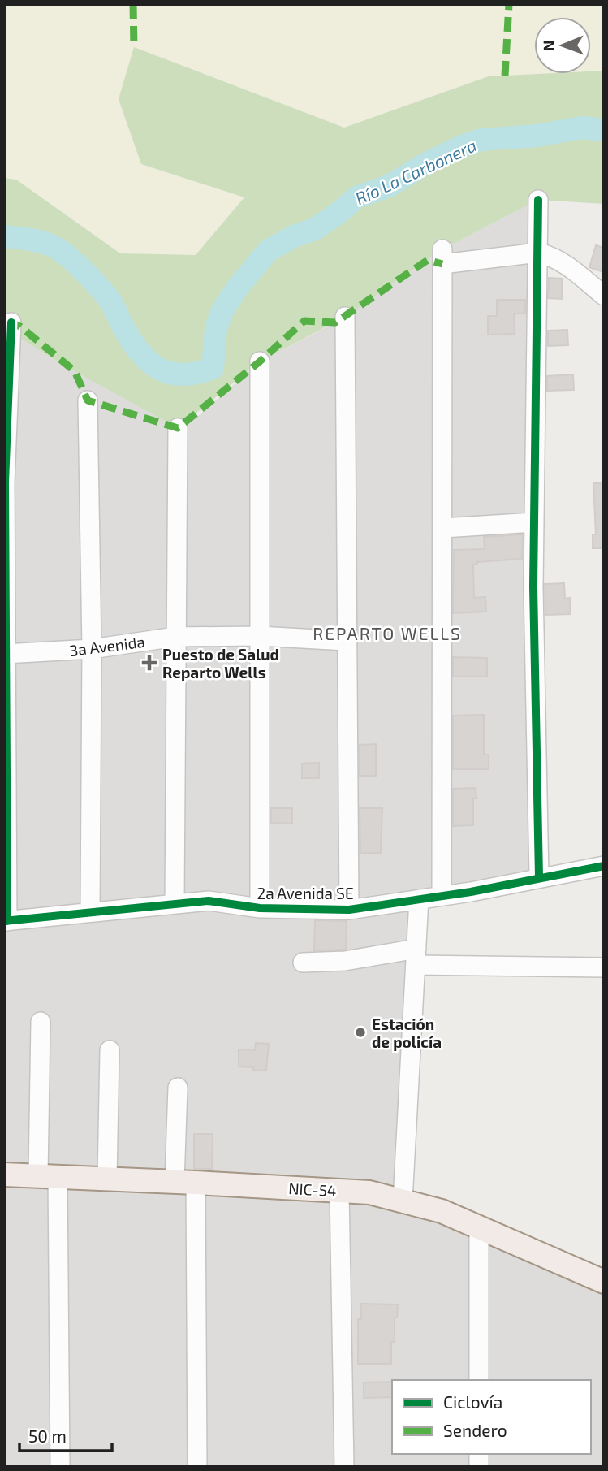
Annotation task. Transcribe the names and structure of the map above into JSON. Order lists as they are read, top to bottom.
{
  "streets": {
    "main road": ["NIC-54"],
    "street": ["3a Avenida", "2a Avenida SE"]
  },
  "districts": ["REPARTO WELLS"],
  "water": ["Río La Carbonera"],
  "places": {
    "health": ["Puesto de Salud Reparto Wells"],
    "other": ["Estación de policía"]
  },
  "legend": ["Ciclovía", "Sendero"],
  "scale_bar": "50 m",
  "north": "left"
}
